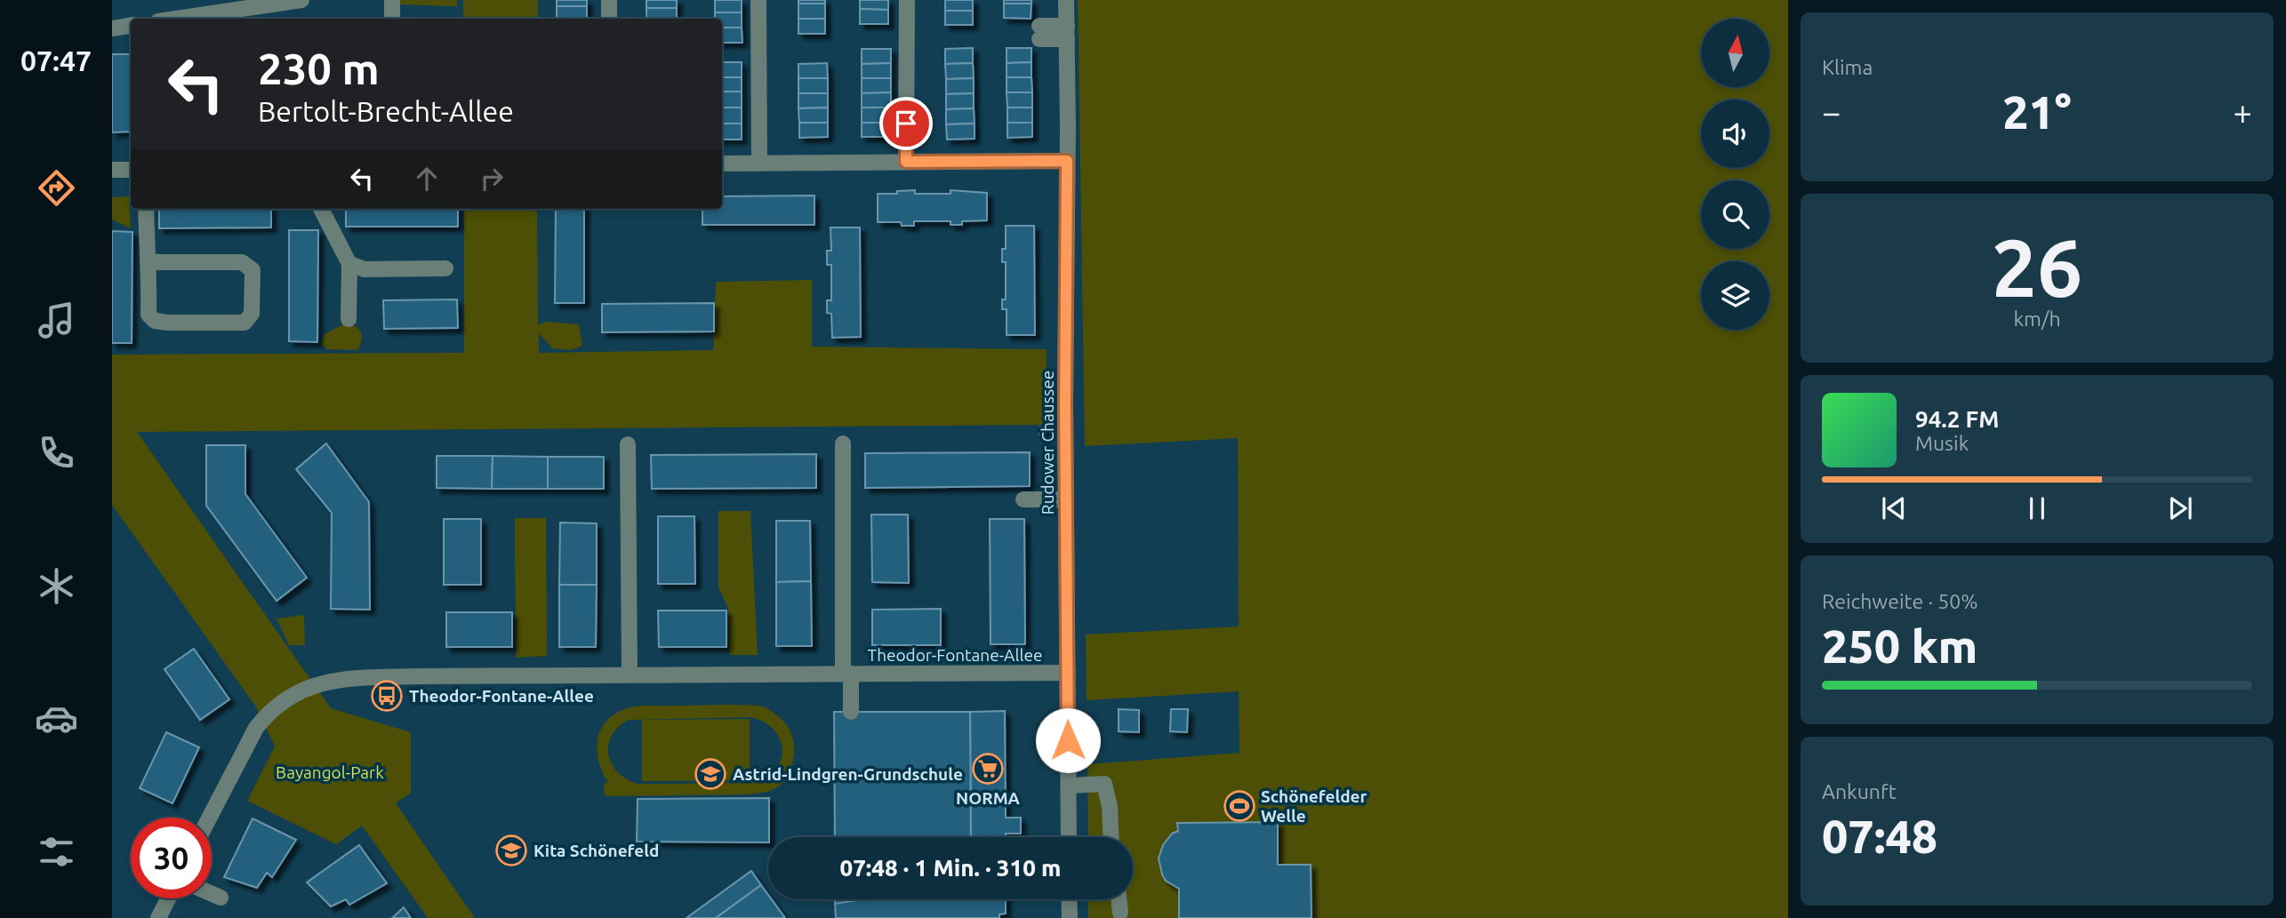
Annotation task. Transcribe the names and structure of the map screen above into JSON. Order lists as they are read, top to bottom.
{
  "streets": {
    "street": ["Rudower Chaussee", "Theodor-Fontane-Allee"]
  },
  "crossings": [
    ["Rudower Chaussee", "Theodor-Fontane-Allee"]
  ],
  "parks": ["Bayangol-Park"],
  "places": {
    "bus stop": ["Theodor-Fontane-Allee"],
    "supermarket": ["NORMA"],
    "school or university": ["Astrid-Lindgren-Grundschule", "Kita Schönefeld"],
    "sports": ["Schönefelder Welle"]
  },
  "north": "top",
  "page": {
    "tabs": "07:47",
    "tile": [
      "Klima",
      ["26", "km/h"],
      ["Reichweite · 50%", "250 km"],
      ["Ankunft", "07:48"]
    ],
    "turn": ["230 m", "Bertolt-Brecht-Allee"],
    "heat": ["−", "21°", "+"],
    "song": ["94.2 FM", "Musik"],
    "limit": "30",
    "trip": "07:48 · 1 Min. · 310 m"
  }
}
